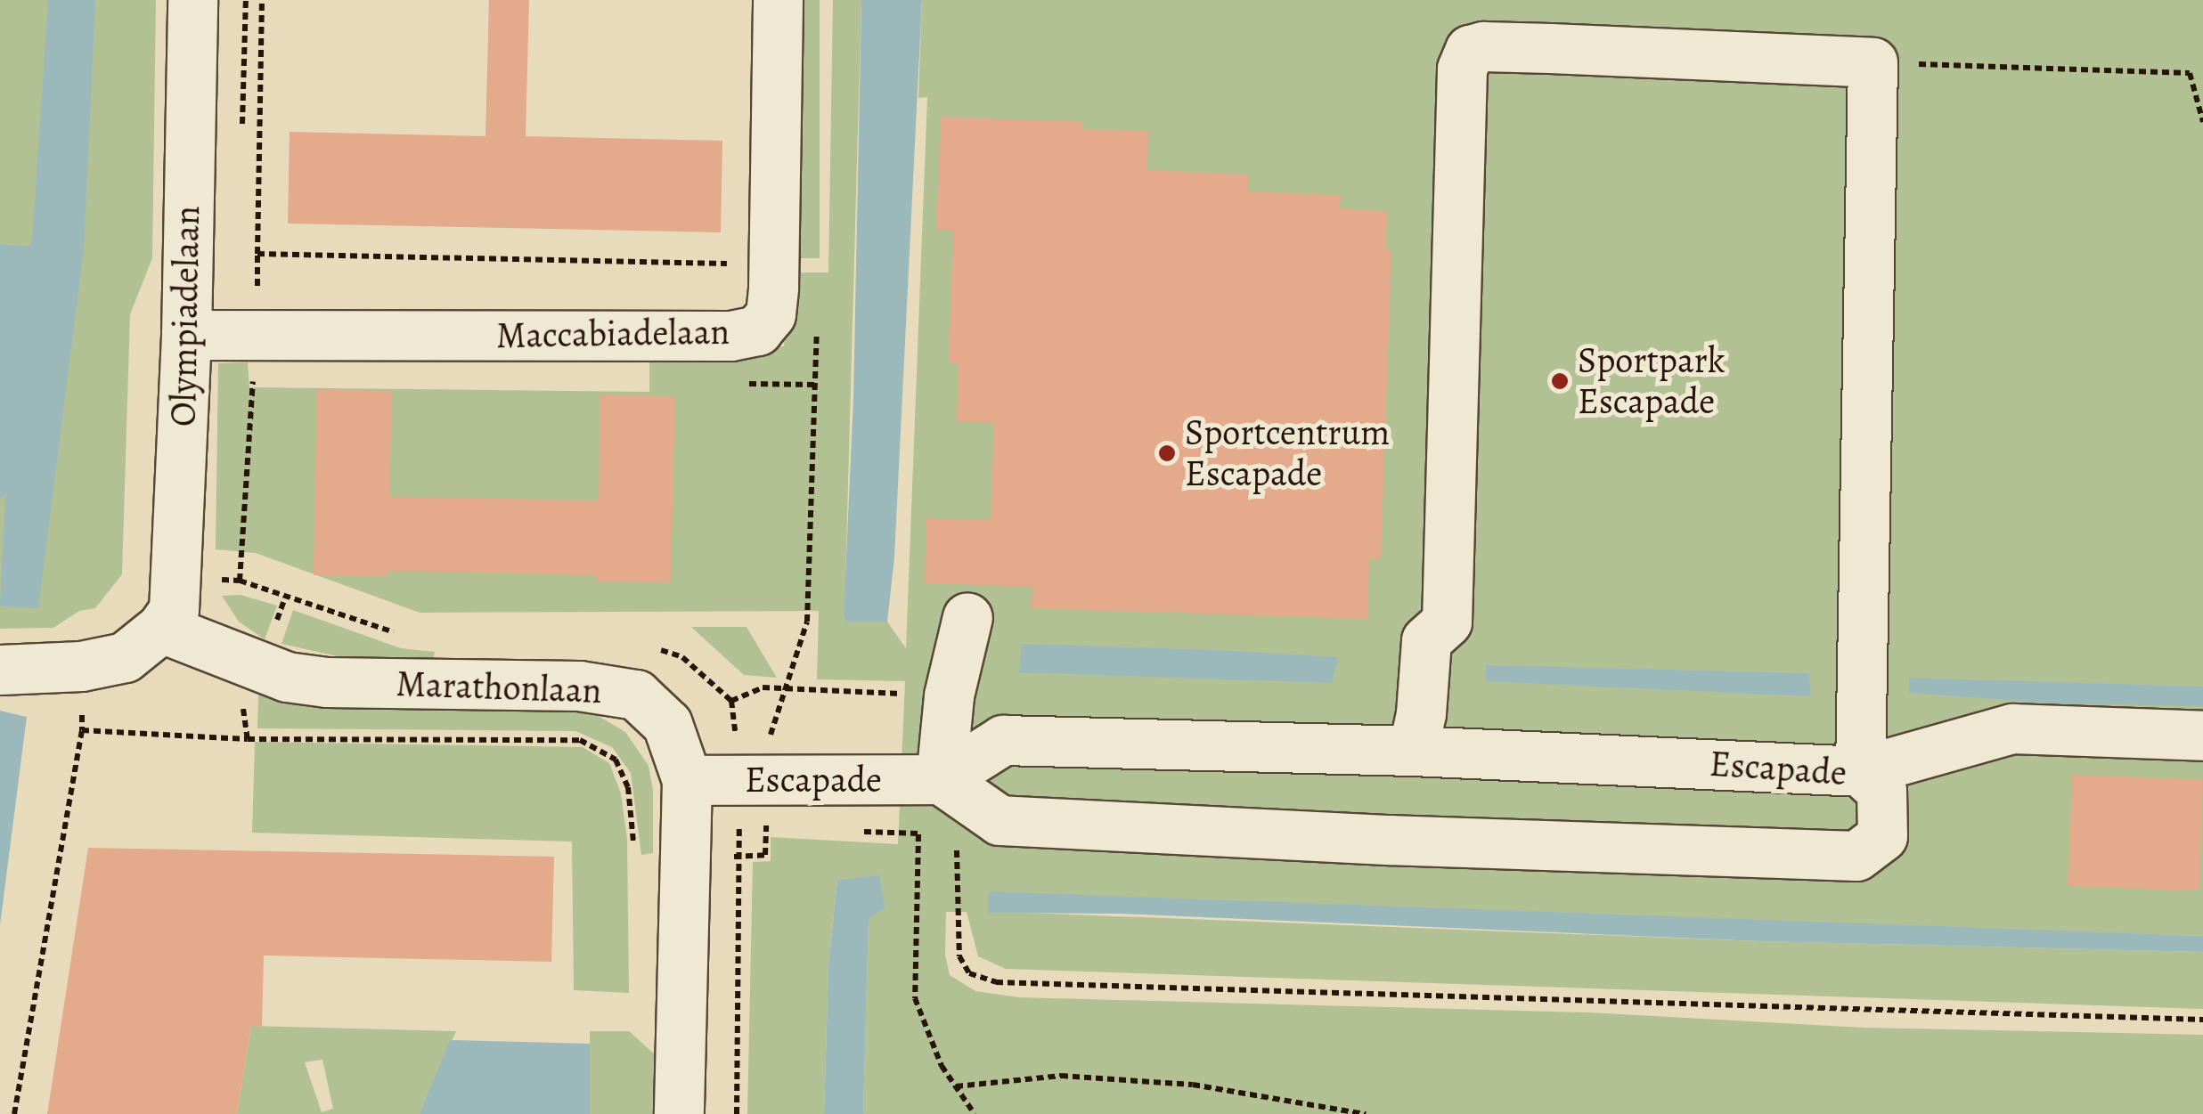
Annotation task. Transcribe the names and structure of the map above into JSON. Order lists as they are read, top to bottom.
{
  "streets": {
    "street": [
      "Olympiadelaan",
      "Maccabiadelaan",
      "Marathonlaan",
      "Escapade"
    ]
  },
  "crossings": [
    ["Olympiadelaan", "Maccabiadelaan"],
    ["Olympiadelaan", "Marathonlaan"],
    ["Marathonlaan", "Escapade"]
  ],
  "places": ["Sportpark Escapade", "Sportcentrum Escapade"]
}
